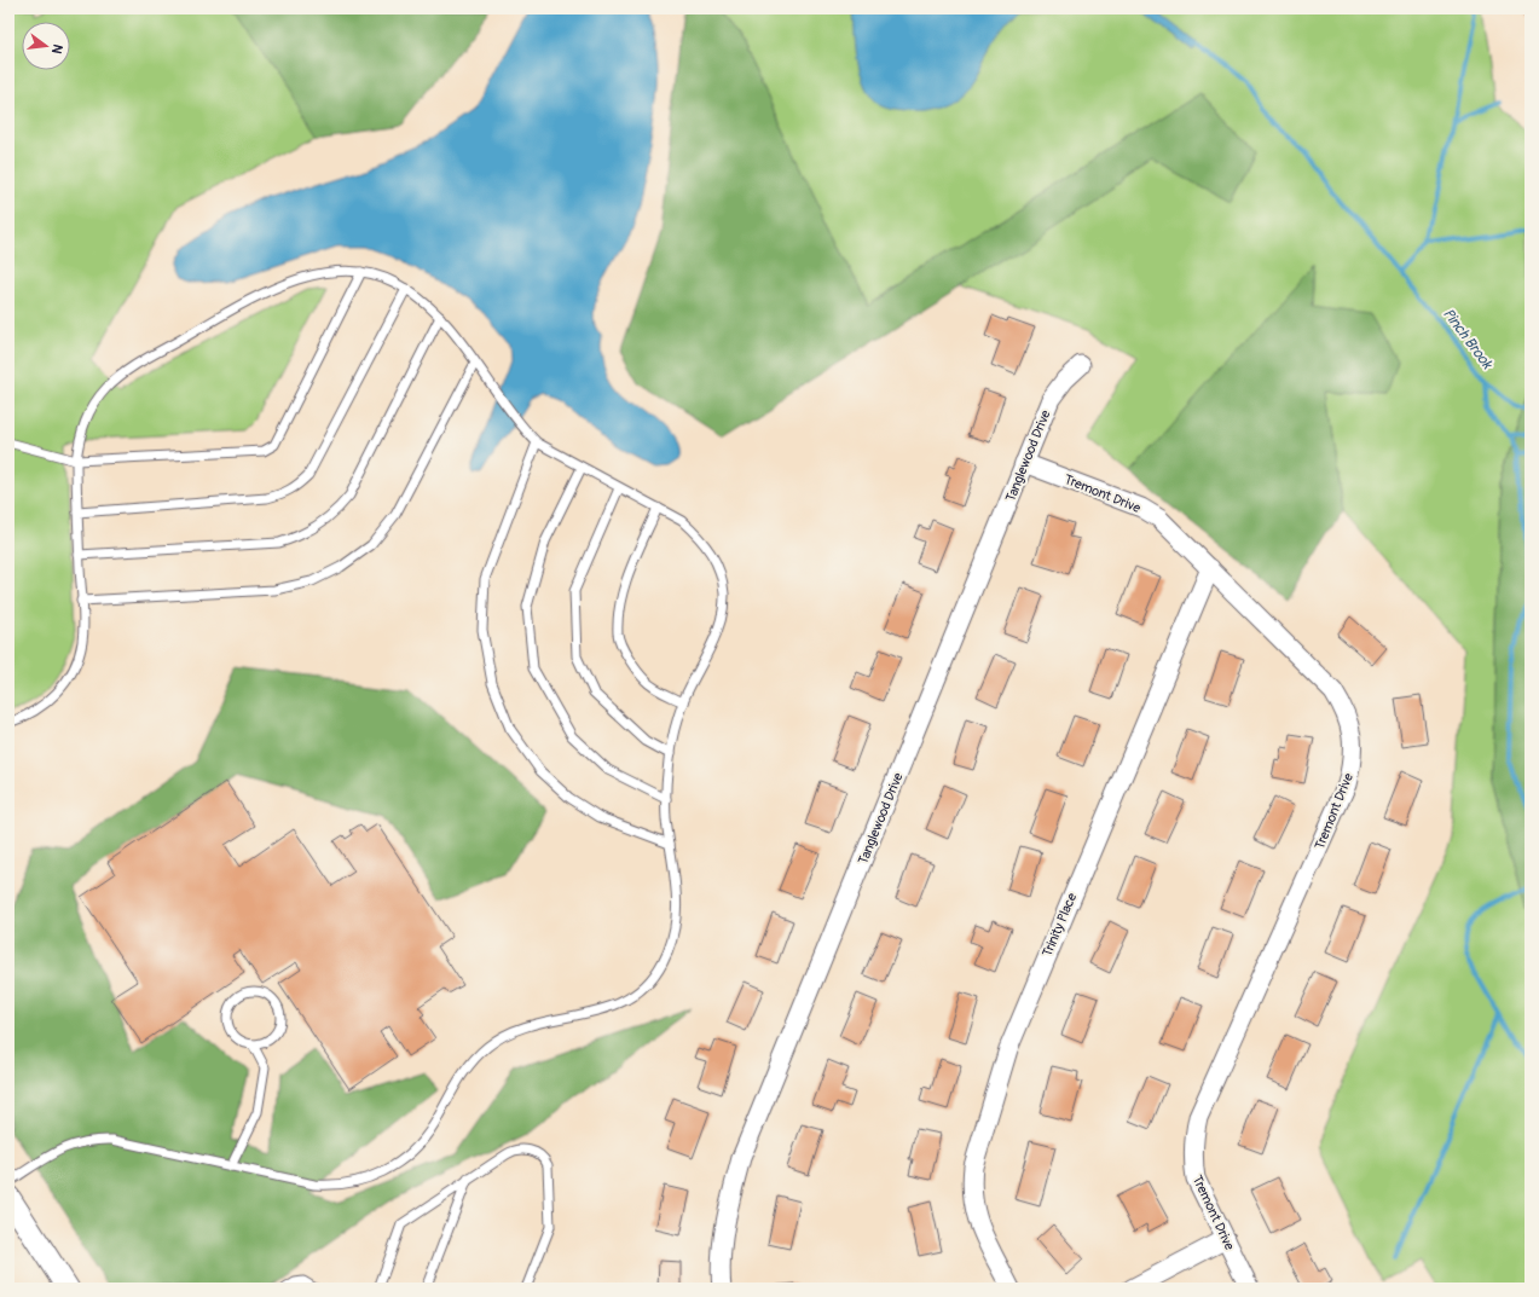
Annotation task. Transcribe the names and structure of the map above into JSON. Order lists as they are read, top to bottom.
{
  "streets": {
    "street": ["Tanglewood Drive", "Tremont Drive", "Trinity Place"]
  },
  "crossings": [
    ["Tanglewood Drive", "Tremont Drive"],
    ["Tremont Drive", "Trinity Place"]
  ],
  "water": ["Pinch Brook"],
  "north": "right"
}
